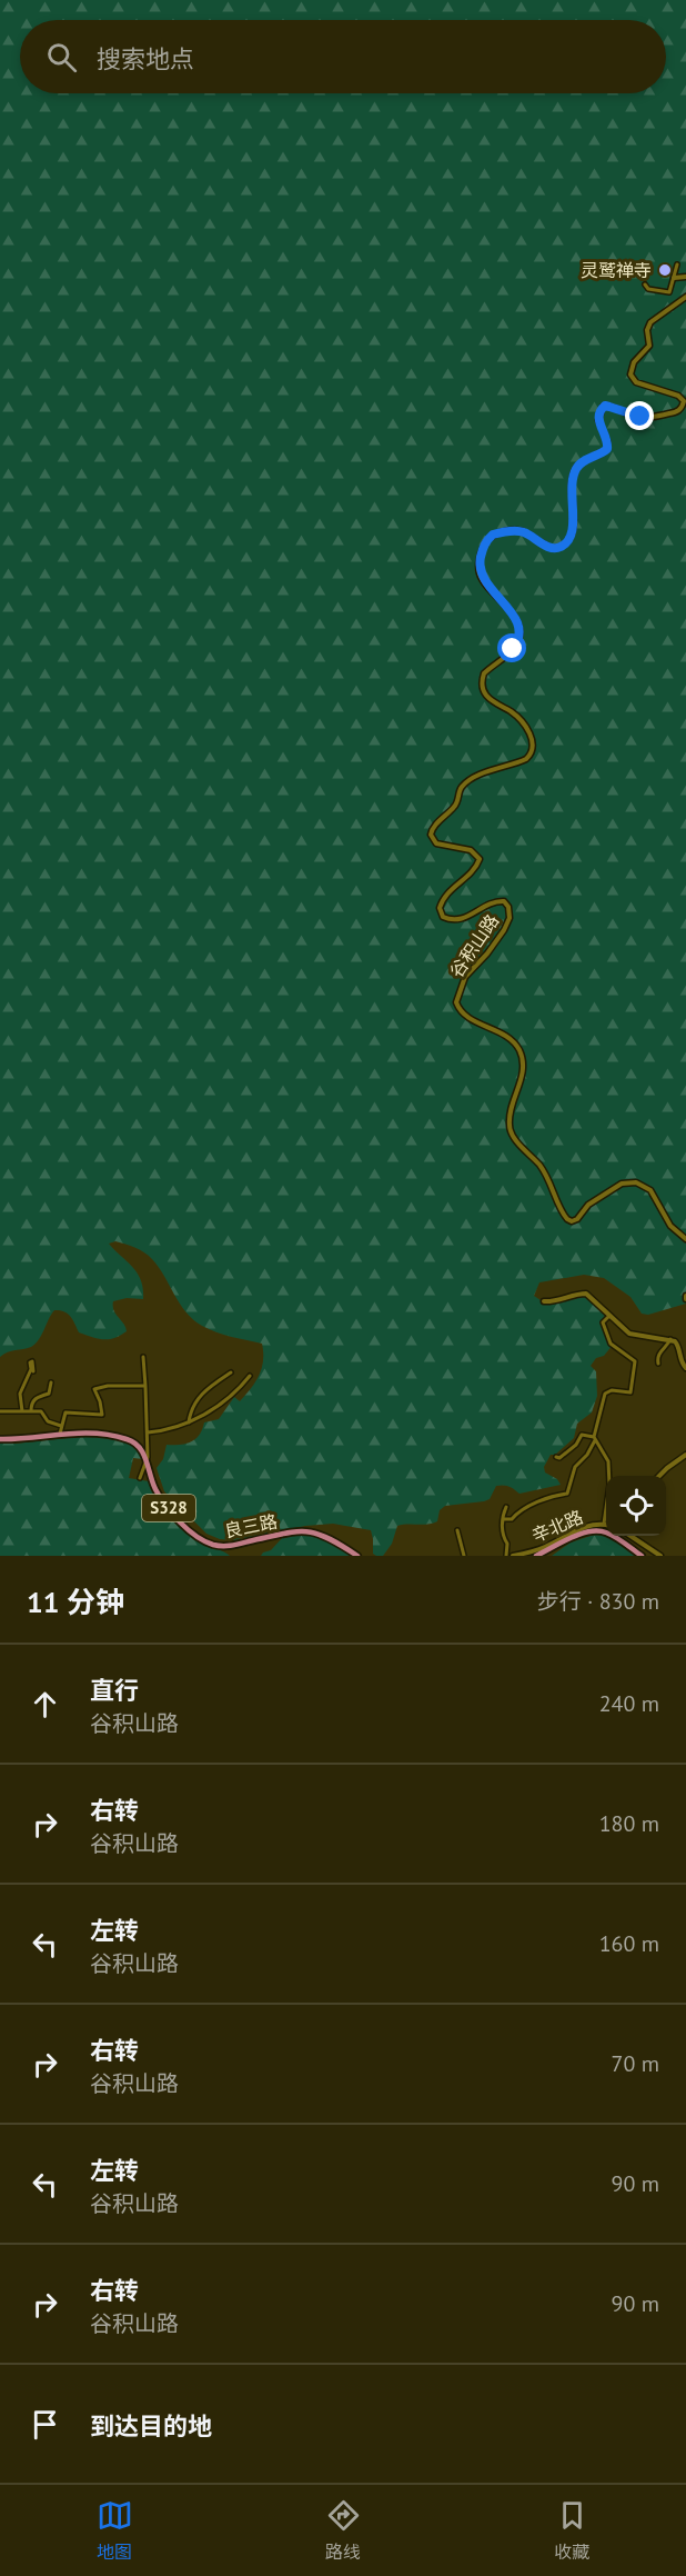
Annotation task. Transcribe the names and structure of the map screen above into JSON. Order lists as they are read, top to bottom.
{
  "streets": {
    "main road": ["S328", "良三路"],
    "street": ["谷积山路", "辛北路"]
  },
  "places": ["灵鹫禅寺"],
  "page": {
    "search": "搜索地点",
    "heading": ["11 分钟", "步行 · 830 m"],
    "list": [
      ["直行", "谷积山路", "240 m"],
      ["右转", "谷积山路", "180 m"],
      ["左转", "谷积山路", "160 m"],
      ["右转", "谷积山路", "70 m"],
      ["左转", "谷积山路", "90 m"],
      ["右转", "谷积山路", "90 m"],
      "到达目的地"
    ],
    "nav": ["地图", "路线", "收藏"]
  }
}
